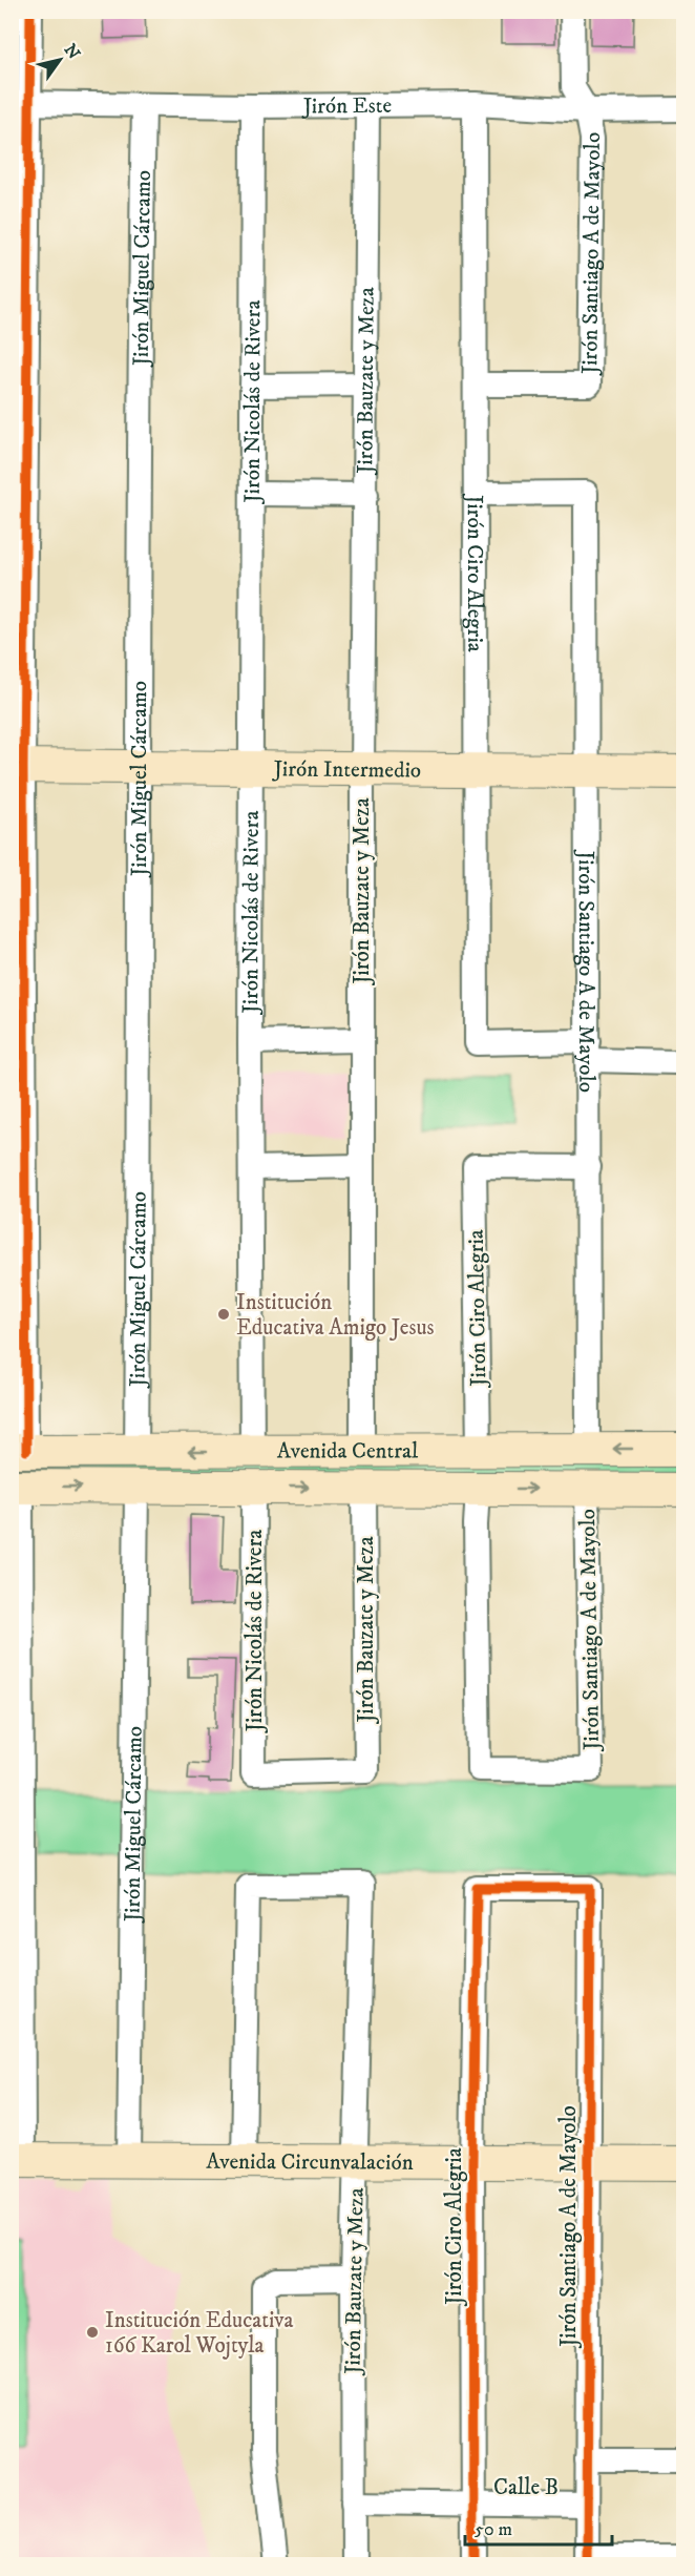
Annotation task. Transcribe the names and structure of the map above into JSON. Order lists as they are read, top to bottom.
{
  "streets": {
    "street": [
      "Jirón Este",
      "Jirón Santiago A de Mayolo",
      "Jirón Miguel Cárcamo",
      "Jirón Bauzate y Meza",
      "Jirón Nicolás de Rivera",
      "Jirón Ciro Alegria",
      "Jirón Intermedio",
      "Avenida Central",
      "Avenida Circunvalación",
      "Calle B"
    ]
  },
  "crossings": [
    ["Jirón Este", "Jirón Santiago A de Mayolo"],
    ["Jirón Este", "Jirón Miguel Cárcamo"],
    ["Jirón Este", "Jirón Bauzate y Meza"],
    ["Jirón Este", "Jirón Nicolás de Rivera"],
    ["Jirón Este", "Jirón Ciro Alegria"],
    ["Jirón Santiago A de Mayolo", "Jirón Ciro Alegria"],
    ["Jirón Santiago A de Mayolo", "Jirón Intermedio"],
    ["Jirón Santiago A de Mayolo", "Avenida Central"],
    ["Jirón Santiago A de Mayolo", "Avenida Circunvalación"],
    ["Jirón Santiago A de Mayolo", "Calle B"],
    ["Jirón Miguel Cárcamo", "Jirón Intermedio"],
    ["Jirón Miguel Cárcamo", "Avenida Central"],
    ["Jirón Miguel Cárcamo", "Avenida Circunvalación"],
    ["Jirón Bauzate y Meza", "Jirón Nicolás de Rivera"],
    ["Jirón Bauzate y Meza", "Jirón Intermedio"],
    ["Jirón Bauzate y Meza", "Avenida Central"],
    ["Jirón Bauzate y Meza", "Avenida Circunvalación"],
    ["Jirón Bauzate y Meza", "Calle B"],
    ["Jirón Nicolás de Rivera", "Jirón Intermedio"],
    ["Jirón Nicolás de Rivera", "Avenida Central"],
    ["Jirón Ciro Alegria", "Jirón Intermedio"],
    ["Jirón Ciro Alegria", "Avenida Central"],
    ["Jirón Ciro Alegria", "Avenida Circunvalación"],
    ["Jirón Ciro Alegria", "Calle B"]
  ],
  "places": ["Institución Educativa Amigo Jesus", "Institución Educativa 166 Karol Wojtyla"],
  "scale_bar": "50 m",
  "north": "top right"
}
